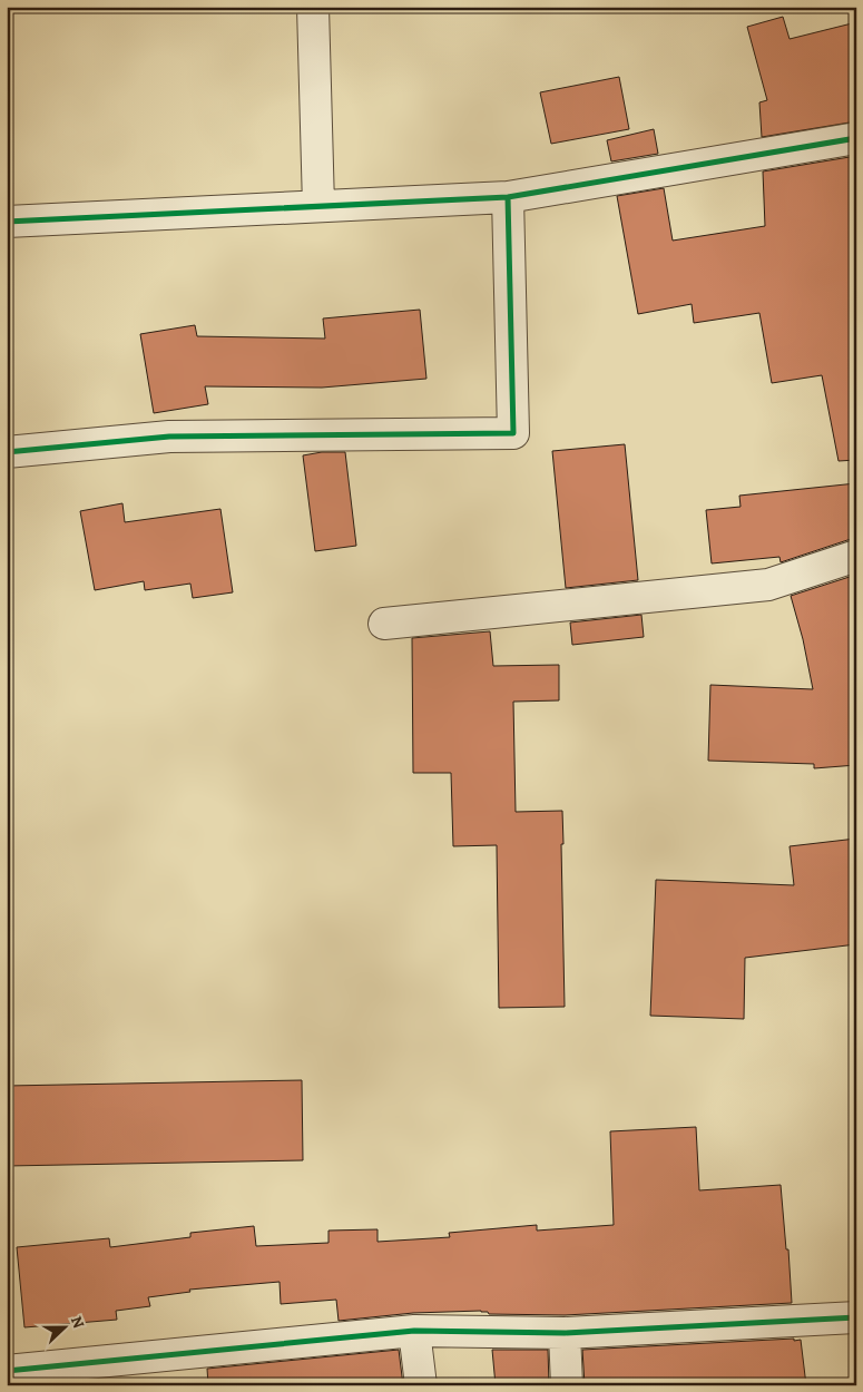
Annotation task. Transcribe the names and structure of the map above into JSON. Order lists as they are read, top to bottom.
{
  "north": "right"
}
